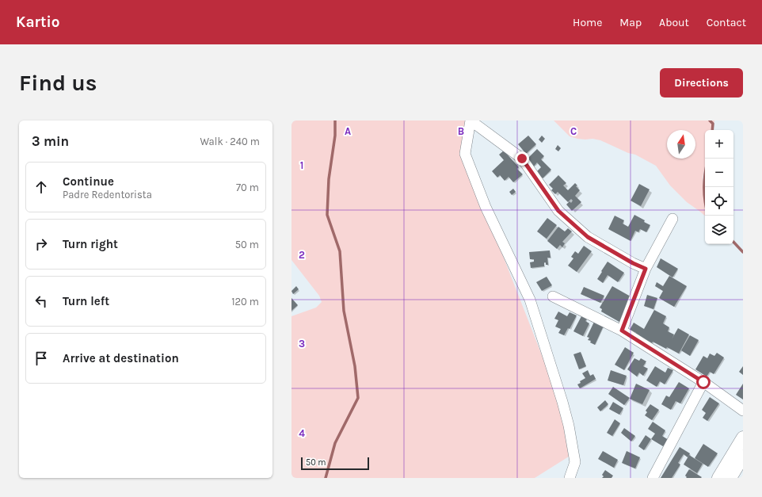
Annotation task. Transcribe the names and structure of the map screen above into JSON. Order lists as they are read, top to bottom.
{
  "scale_bar": "50 m",
  "north": "top",
  "page": {
    "header": "Kartio",
    "nav": [
      "Home",
      "Map",
      "About",
      "Contact"
    ],
    "buttons": "Directions",
    "title": "Find us",
    "heading": ["3 min", "Walk · 240 m"],
    "map_buttons": ["+", "−"],
    "list": [
      ["Continue", "Padre Redentorista", "70 m"],
      ["Turn right", "50 m"],
      ["Turn left", "120 m"],
      "Arrive at destination"
    ],
    "scale": "50 m"
  },
  "grid": {
    "columns": ["A", "B", "C"],
    "rows": [
      "1",
      "2",
      "3",
      "4"
    ]
  }
}
